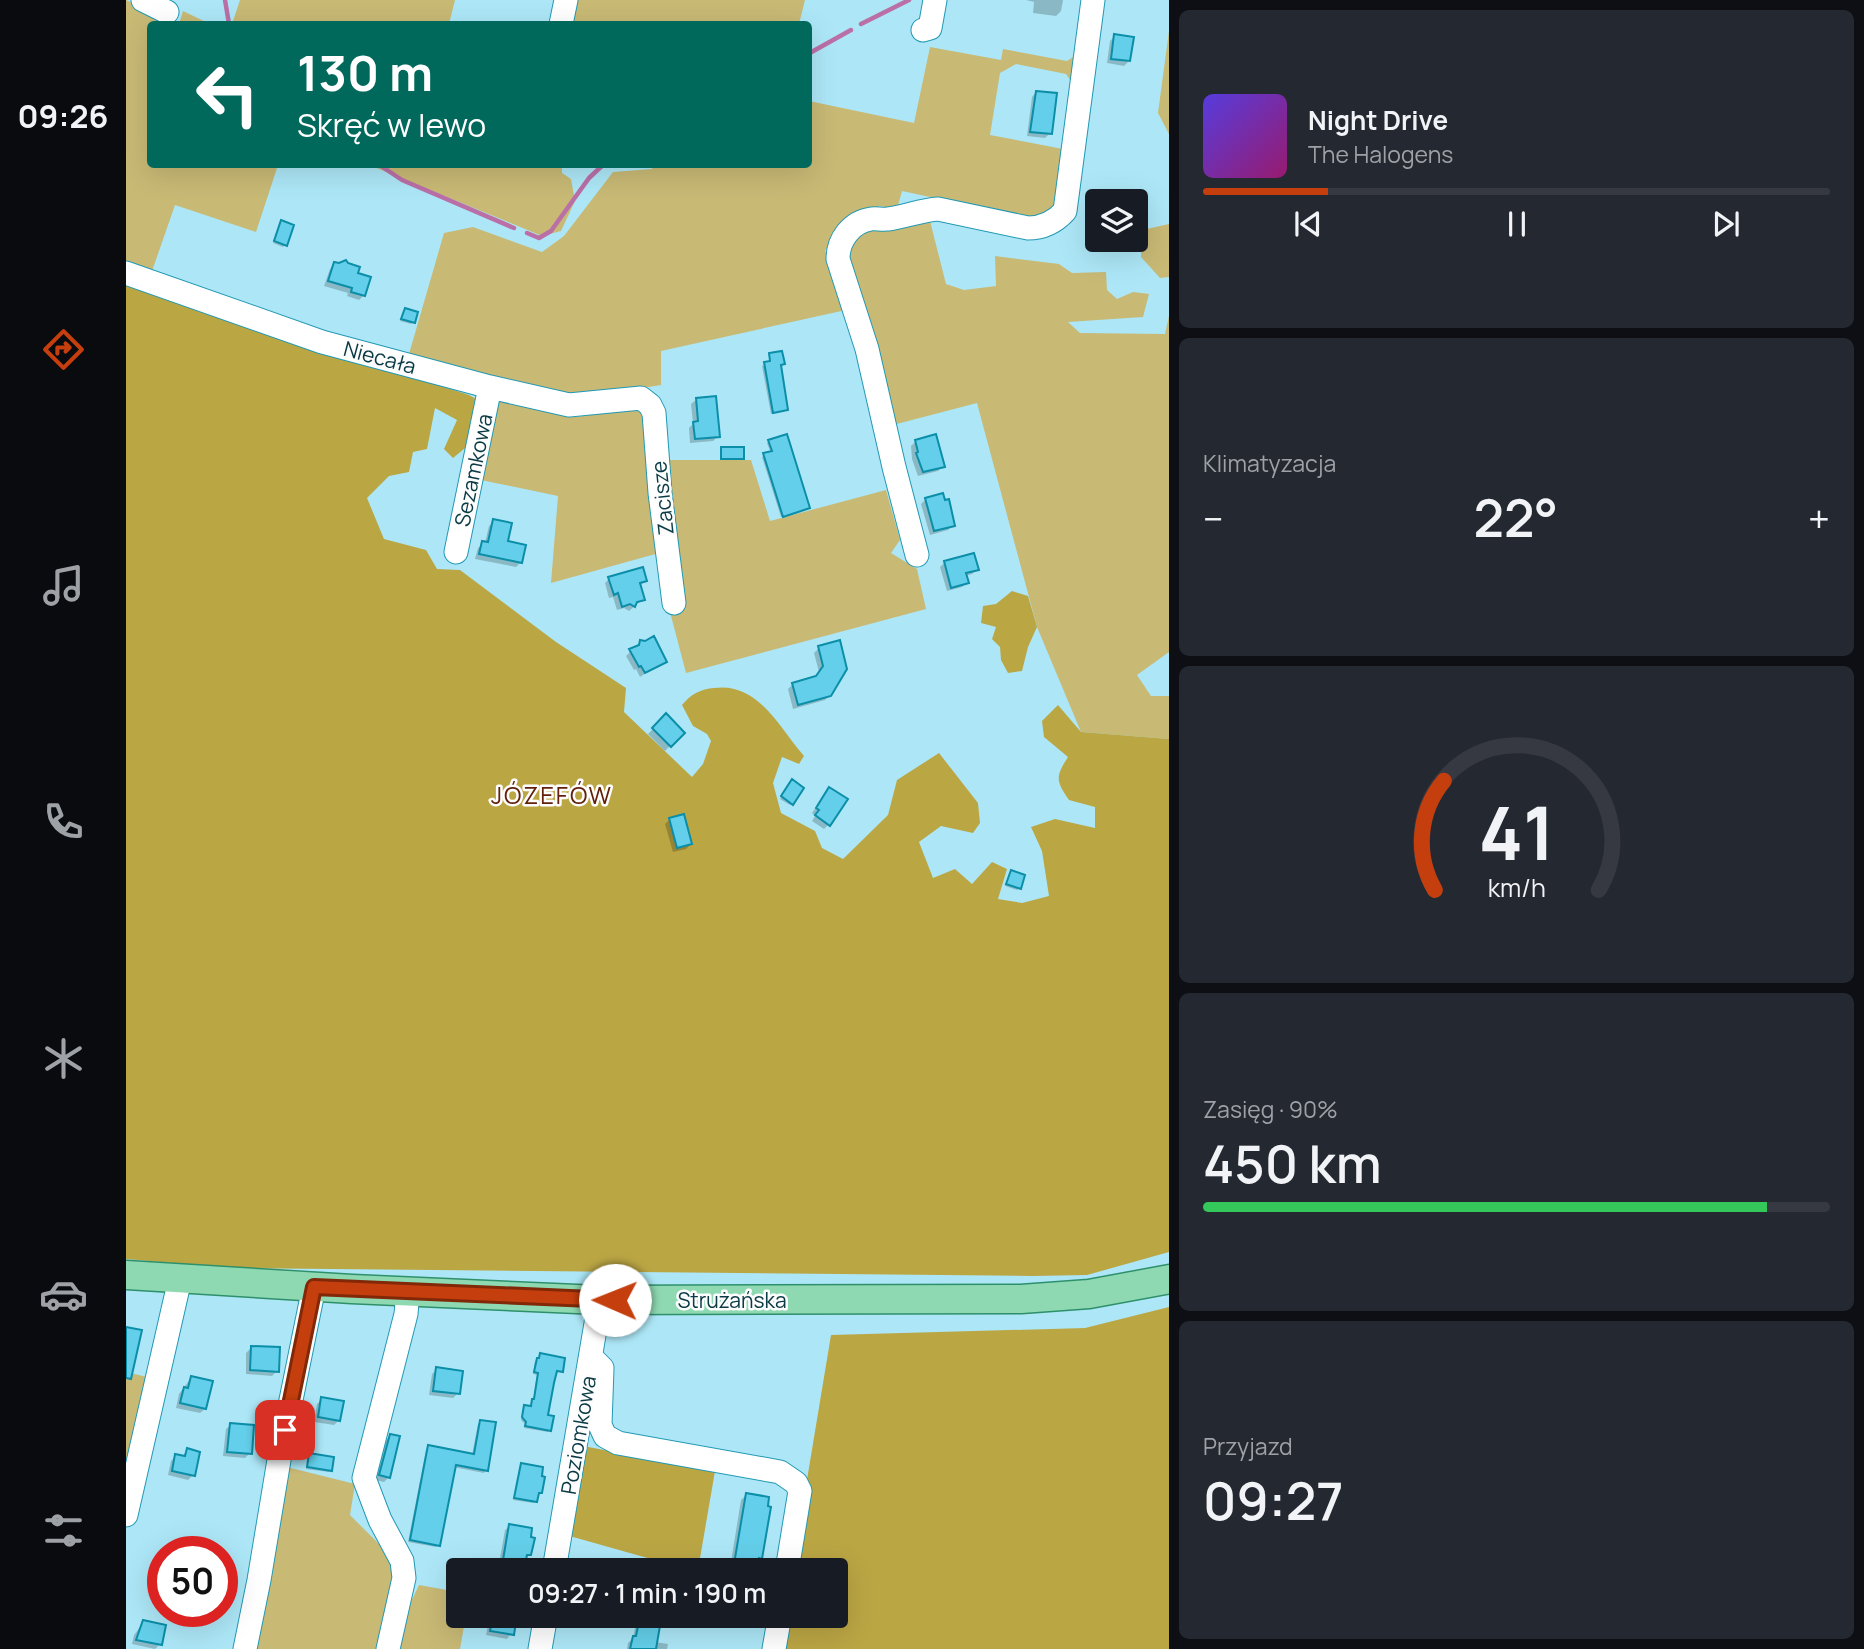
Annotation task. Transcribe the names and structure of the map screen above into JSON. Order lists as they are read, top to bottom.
{
  "streets": {
    "main road": ["Strużańska"],
    "street": [
      "Niecała",
      "Sezamkowa",
      "Zacisze",
      "Poziomkowa"
    ]
  },
  "crossings": [
    ["Niecała", "Sezamkowa"],
    ["Niecała", "Zacisze"],
    ["Strużańska", "Poziomkowa"]
  ],
  "districts": ["JÓZEFÓW"],
  "page": {
    "tabs": "09:26",
    "turn": ["130 m", "Skręć w lewo"],
    "song": ["Night Drive", "The Halogens"],
    "tile": [
      "Klimatyzacja",
      ["Zasięg · 90%", "450 km"],
      ["Przyjazd", "09:27"]
    ],
    "heat": ["−", "22°", "+"],
    "limit": "50",
    "trip": "09:27 · 1 min · 190 m",
    "gauge": ["41", "km/h"]
  }
}
